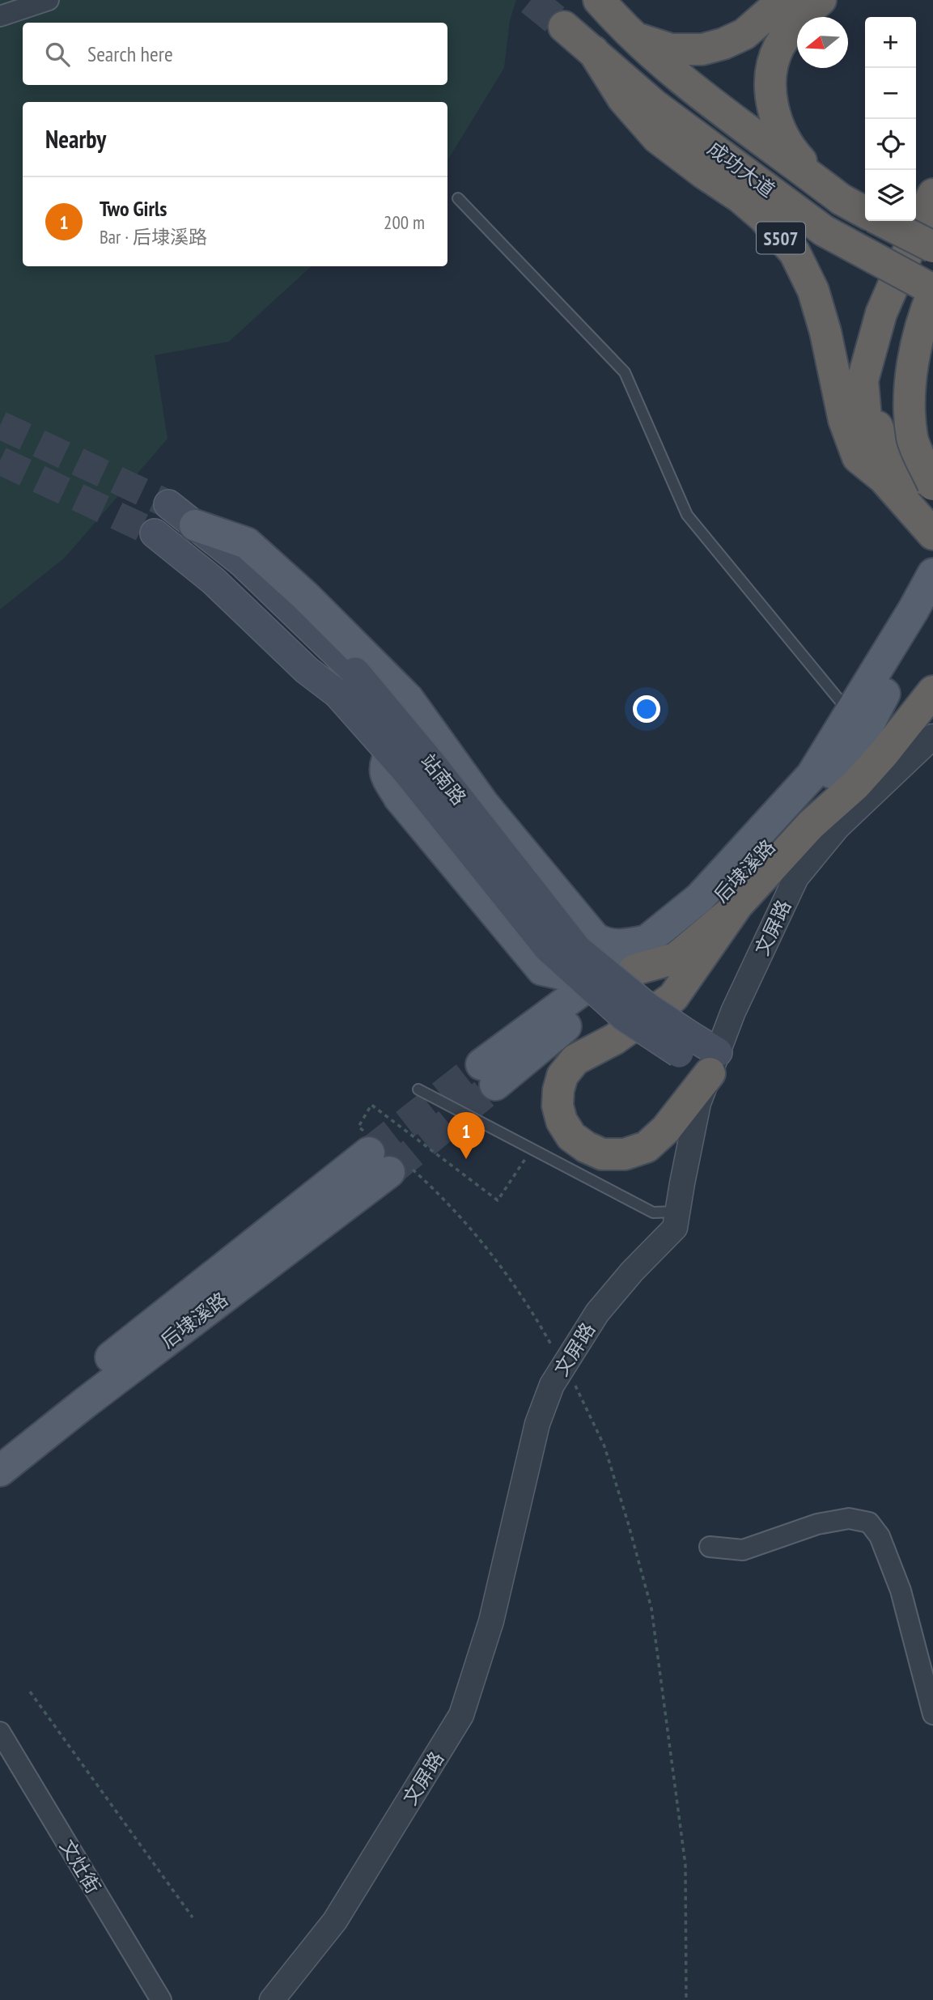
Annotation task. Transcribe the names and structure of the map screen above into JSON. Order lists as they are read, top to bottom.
{
  "streets": {
    "highway": ["成功大道", "S507"],
    "main road": ["站南路", "后埭溪路"],
    "street": ["文屏路", "文灶街"]
  },
  "crossings": [
    ["成功大道", "S507"],
    ["站南路", "文屏路"]
  ],
  "north": "left",
  "page": {
    "map_buttons": ["+", "−"],
    "search": "Search here",
    "heading": "Nearby",
    "list": [
      {
        "mark": "1",
        "name": "Two Girls",
        "note": "Bar · 后埭溪路",
        "value": "200 m"
      }
    ],
    "pins": "1"
  }
}
